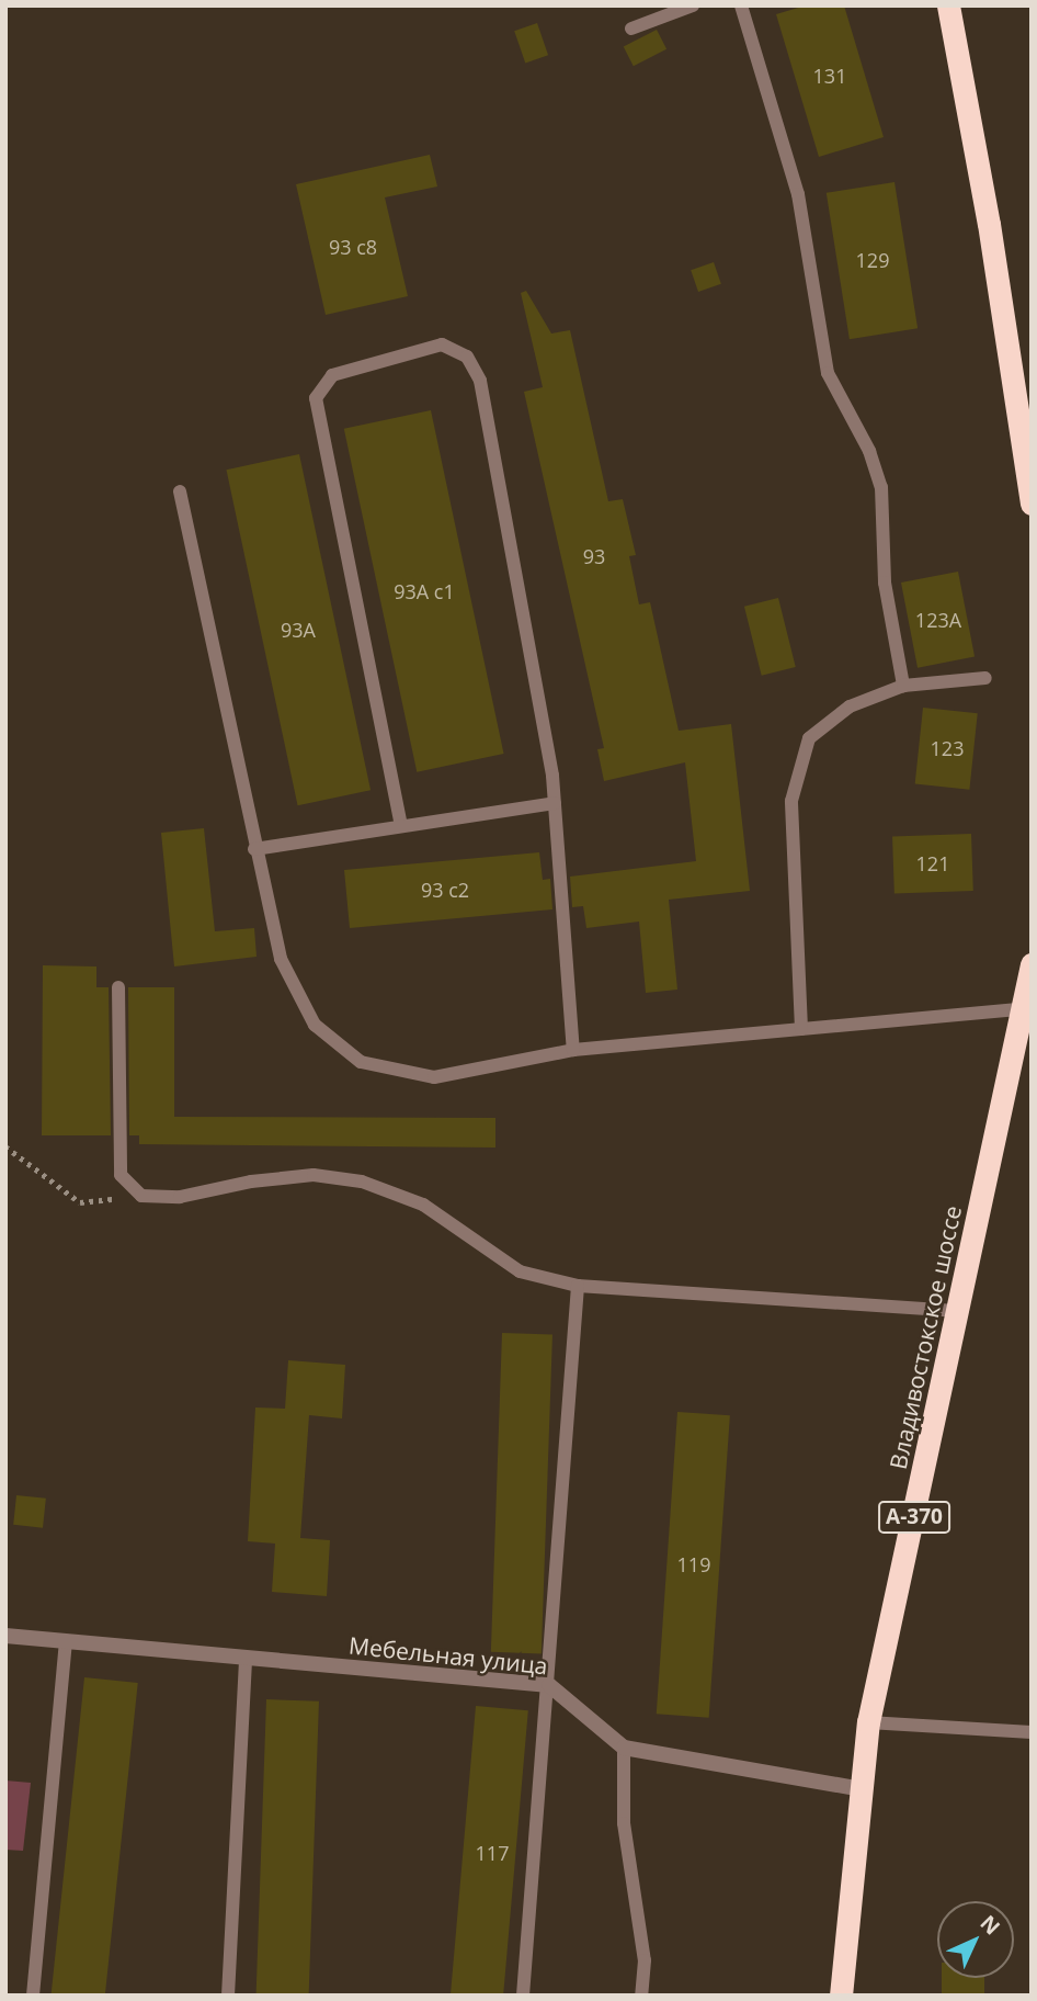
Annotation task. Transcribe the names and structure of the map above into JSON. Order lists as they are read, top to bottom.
{
  "streets": {
    "highway": ["Владивостокское шоссе", "А-370"],
    "street": ["Мебельная улица"]
  },
  "house_numbers": [
    "131",
    "93 с8",
    "129",
    "93",
    "93А с1",
    "123А",
    "93А",
    "123",
    "121",
    "93 с2",
    "119",
    "117"
  ],
  "north": "top right"
}
